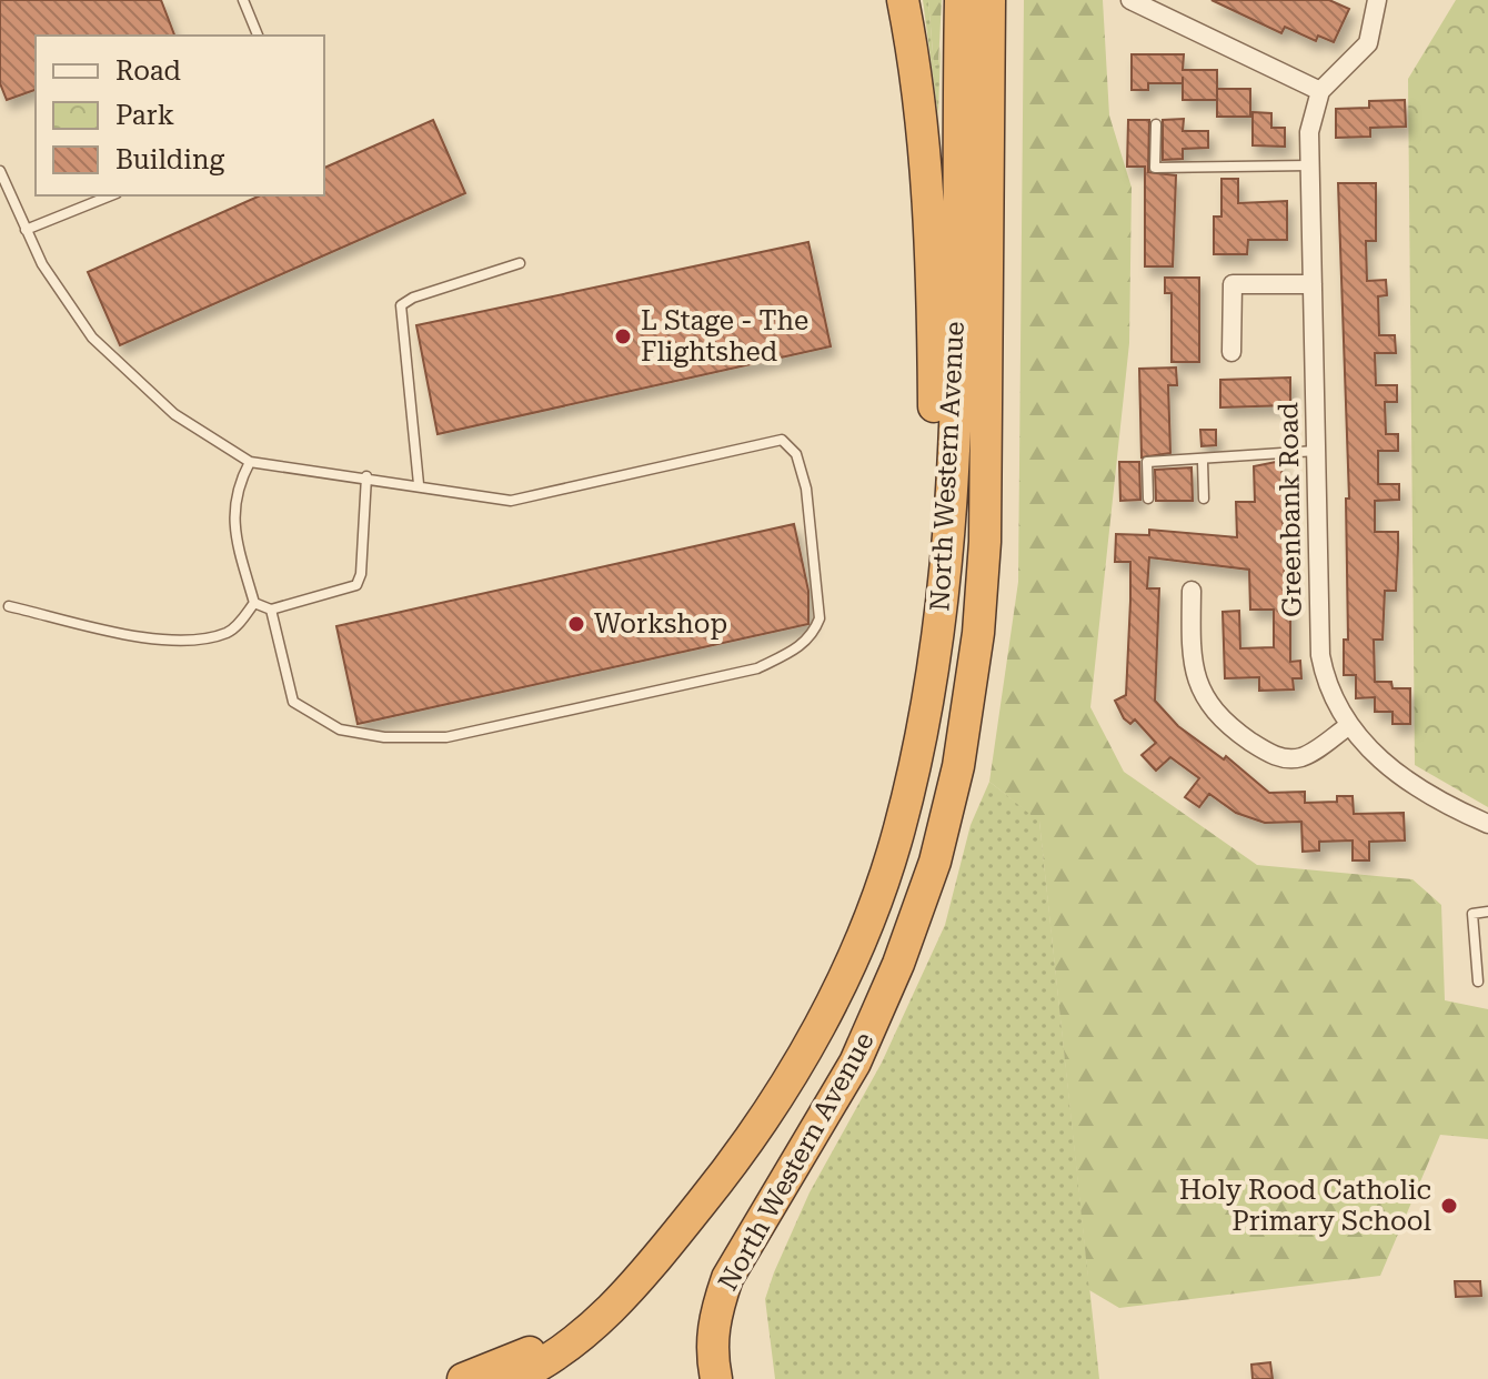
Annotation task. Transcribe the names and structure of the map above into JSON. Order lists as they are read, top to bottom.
{
  "streets": {
    "highway": ["North Western Avenue"],
    "street": ["Greenbank Road"]
  },
  "places": ["L Stage - The Flightshed", "Workshop", "Holy Rood Catholic Primary School"],
  "legend": ["Road", "Park", "Building"]
}
